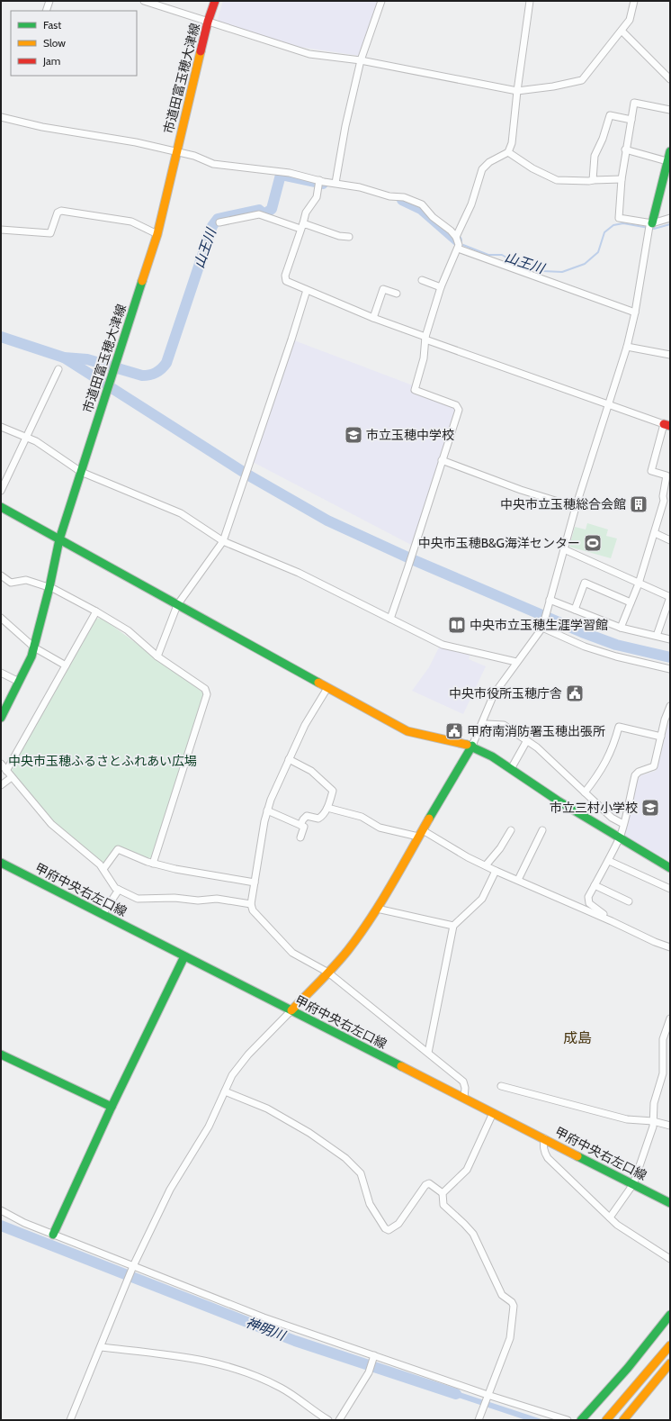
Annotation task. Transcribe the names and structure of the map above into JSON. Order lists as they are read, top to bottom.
{
  "streets": {
    "main road": ["市道田富玉穂大津線", "甲府中央右左口線"]
  },
  "districts": ["成島"],
  "water": ["山王川", "神明川"],
  "parks": ["中央市玉穂ふるさとふれあい広場"],
  "places": {
    "school or university": ["市立玉穂中学校", "市立三村小学校"],
    "building": ["中央市立玉穂総合会館"],
    "sports": ["中央市玉穂B&G海洋センター"],
    "library": ["中央市立玉穂生涯学習館"],
    "public building": ["中央市役所玉穂庁舎", "甲府南消防署玉穂出張所"]
  },
  "legend": ["Fast", "Slow", "Jam"]
}
